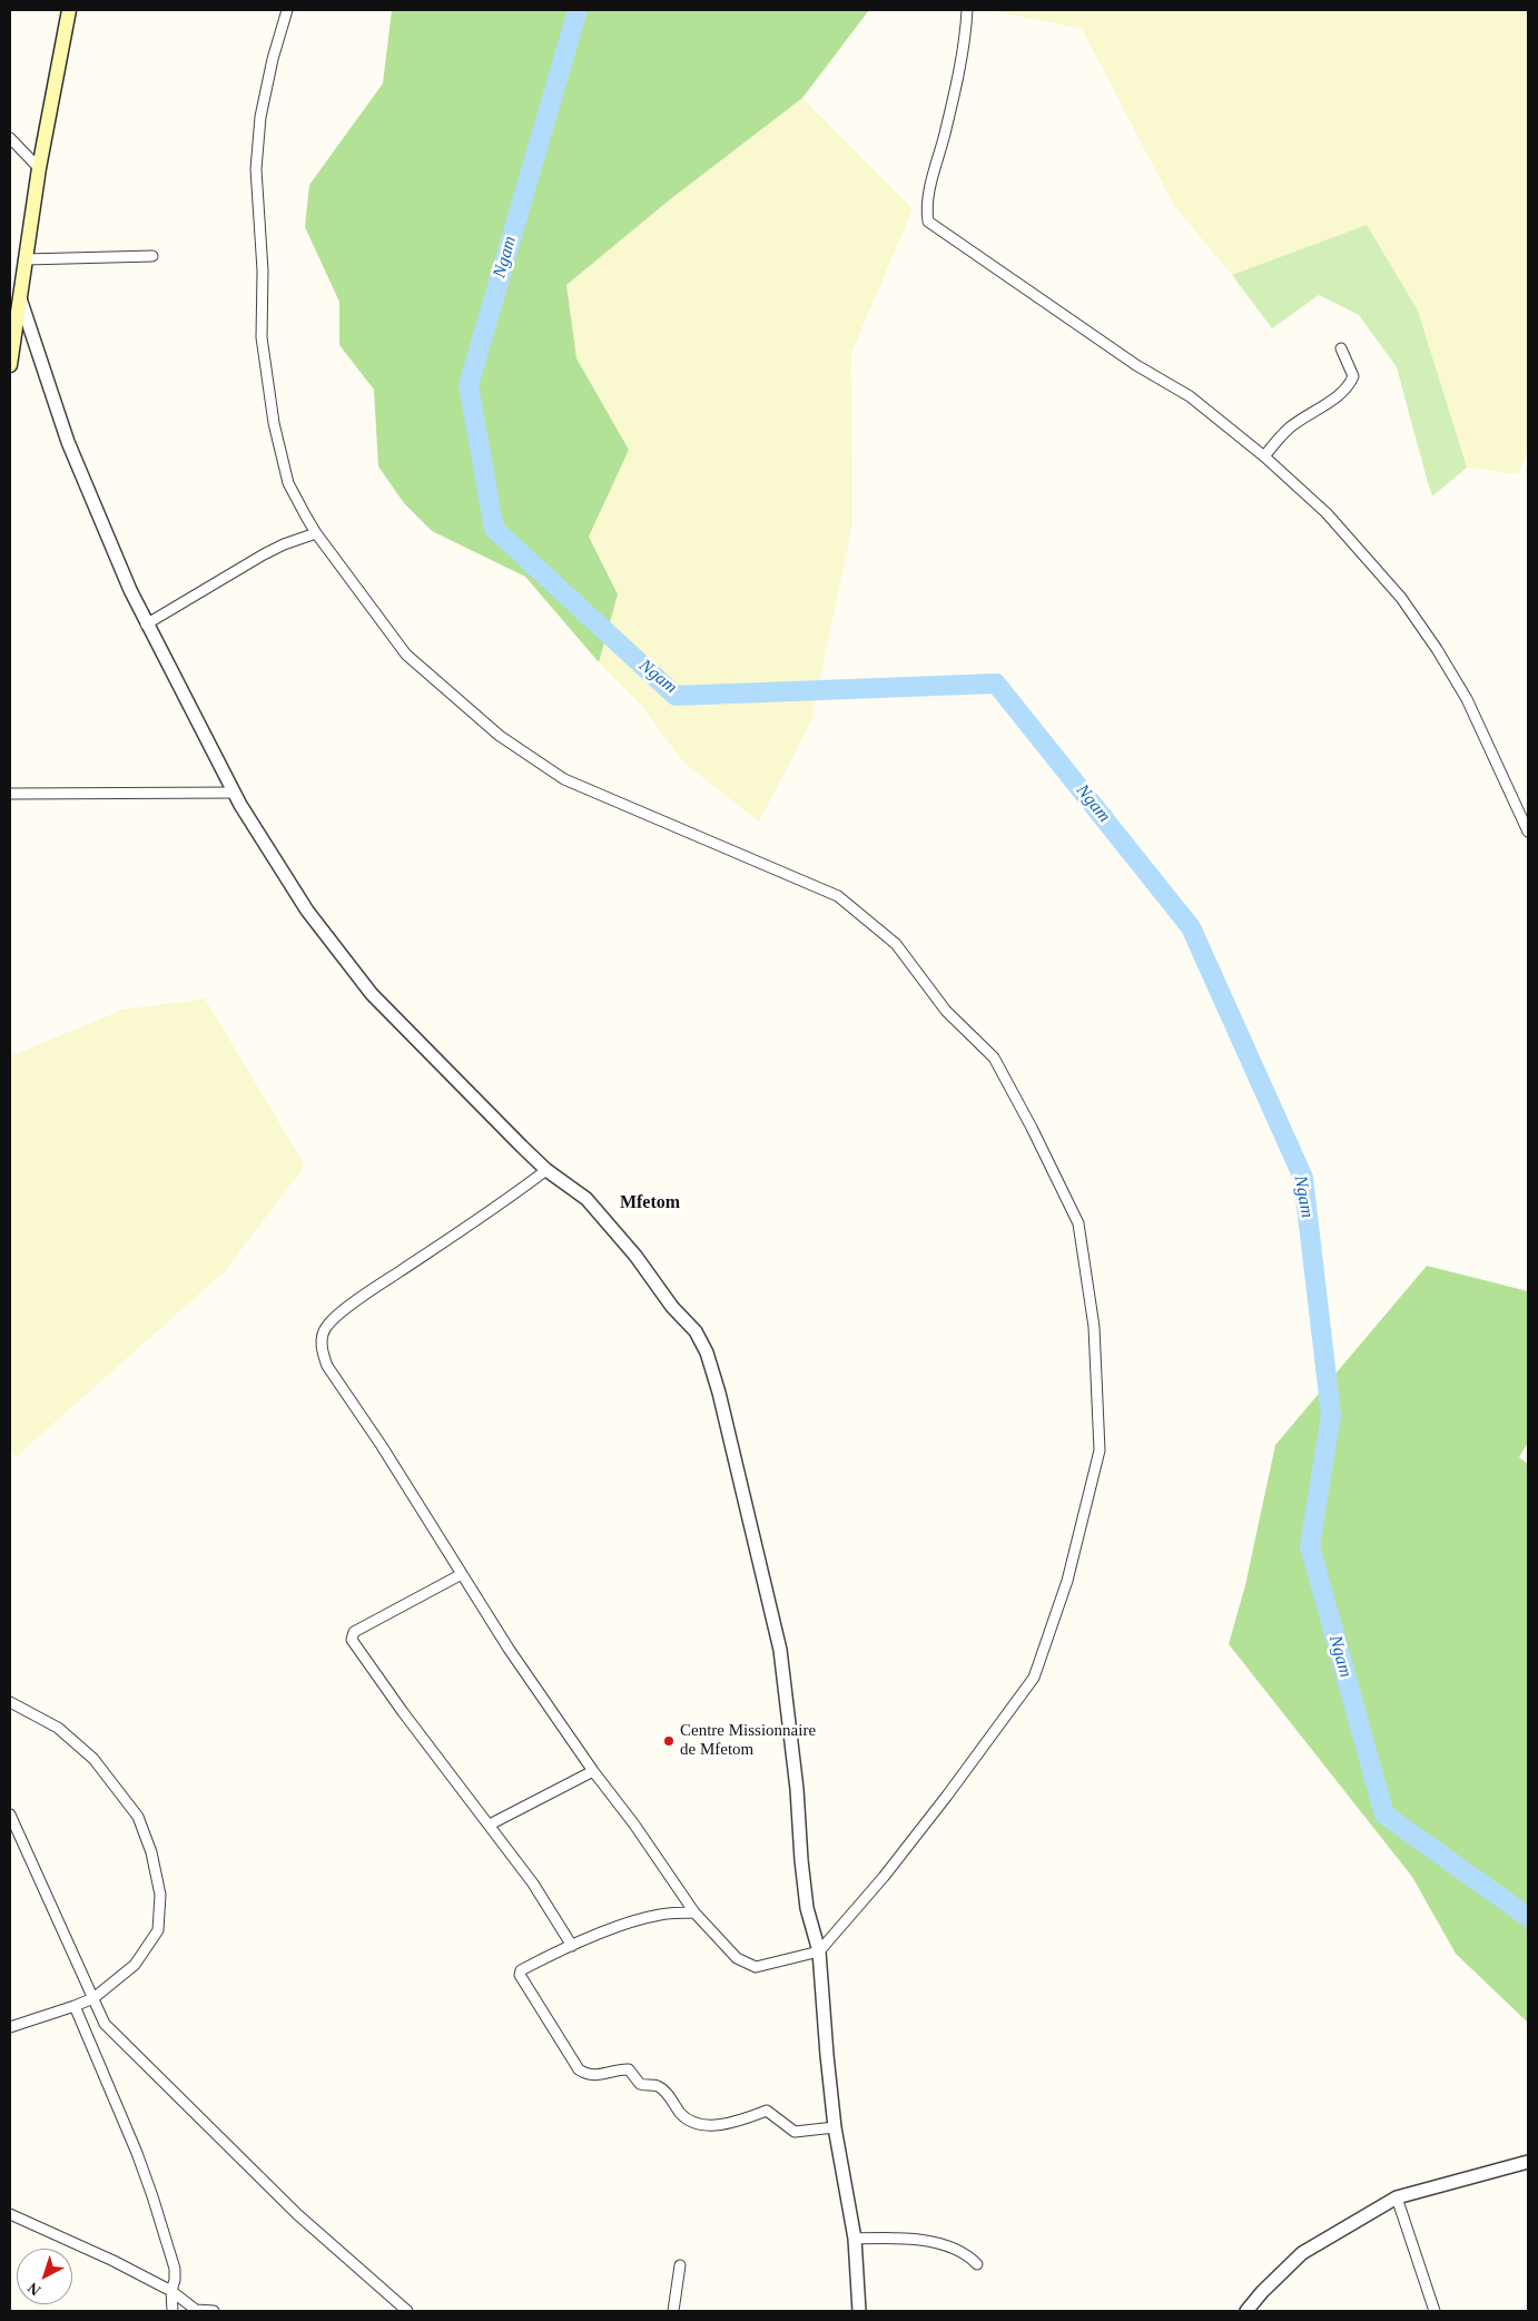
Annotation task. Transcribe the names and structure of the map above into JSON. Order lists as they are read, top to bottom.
{
  "districts": ["Mfetom"],
  "water": ["Ngam"],
  "places": ["Centre Missionnaire de Mfetom"],
  "north": "bottom left"
}
